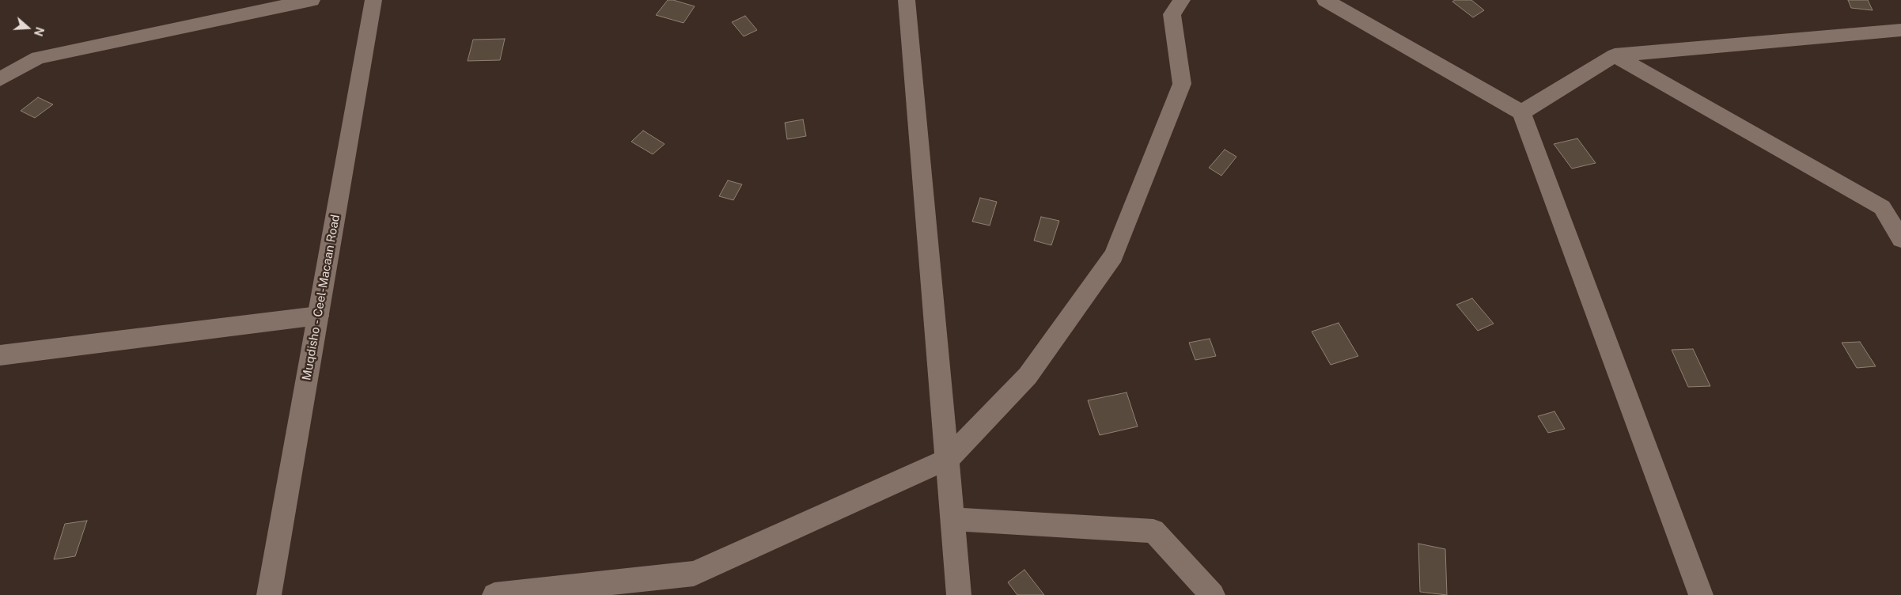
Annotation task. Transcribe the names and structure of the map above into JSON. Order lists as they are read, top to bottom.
{
  "streets": {
    "street": ["Muqdisho - Ceel-Macaan Road"]
  },
  "north": "right"
}
